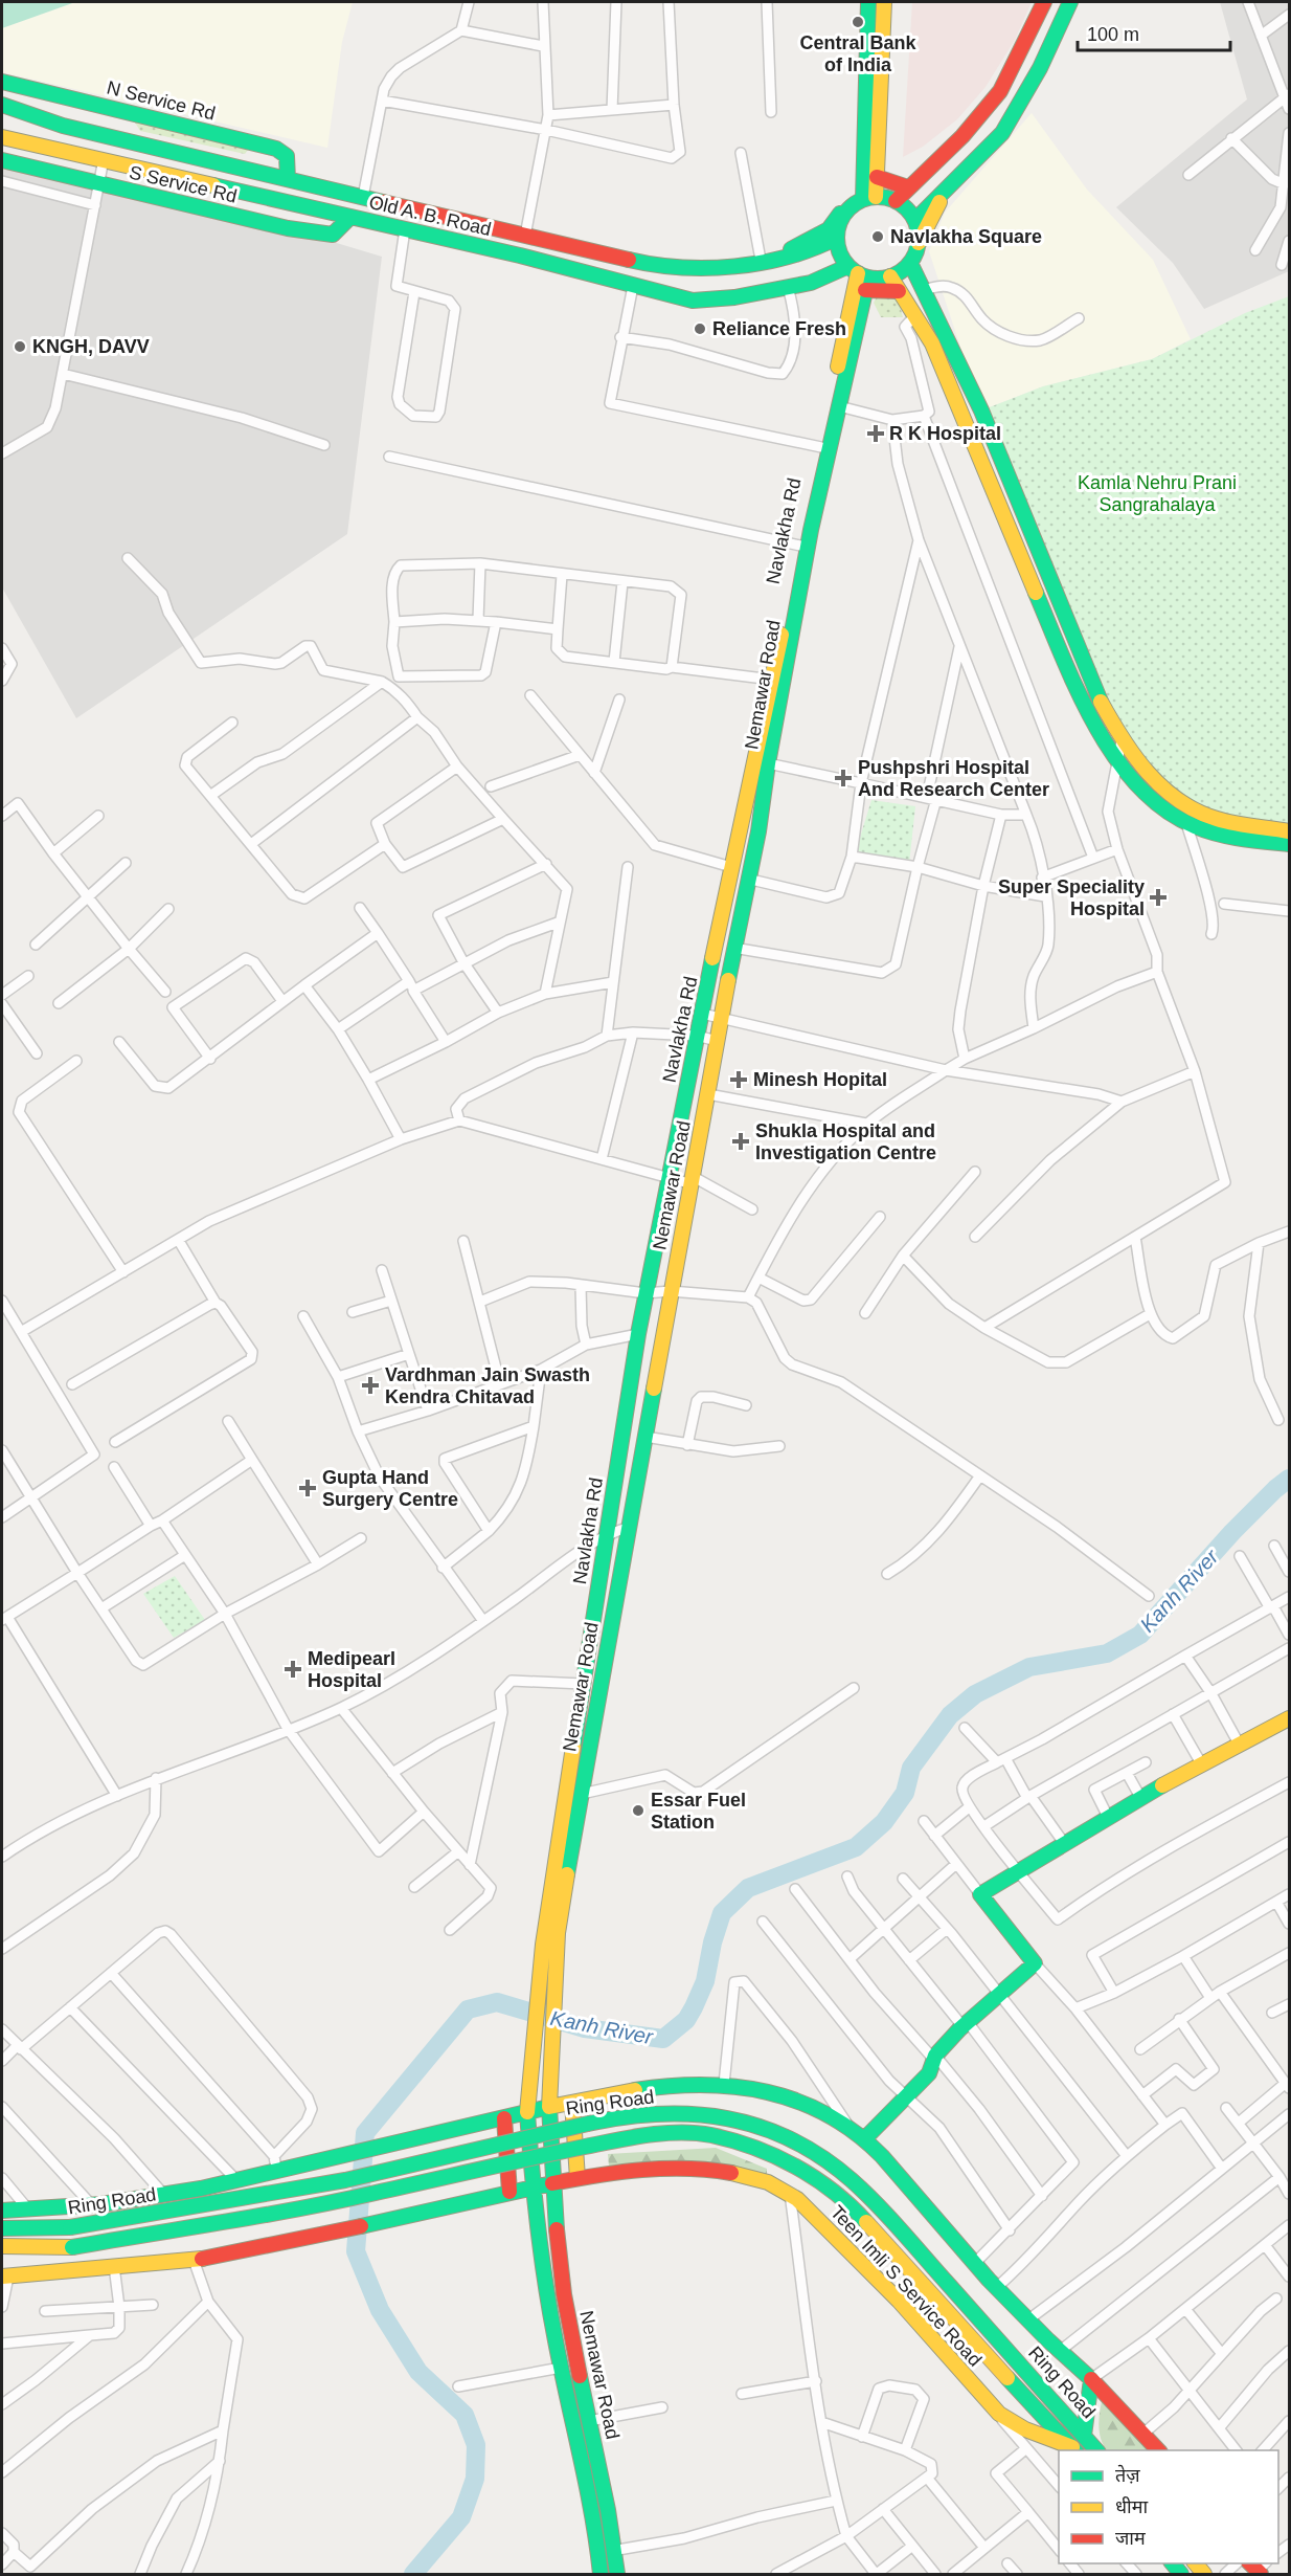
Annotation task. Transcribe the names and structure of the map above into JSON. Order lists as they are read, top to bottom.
{
  "streets": {
    "main road": [
      "N Service Rd",
      "S Service Rd",
      "Old A. B. Road",
      "Navlakha Rd",
      "Nemawar Road",
      "Ring Road",
      "Teen Imli S Service Road"
    ]
  },
  "crossings": [
    ["N Service Rd", "Old A. B. Road"],
    ["S Service Rd", "Old A. B. Road"],
    ["Old A. B. Road", "Navlakha Rd"],
    ["Old A. B. Road", "Nemawar Road"],
    ["Navlakha Rd", "Nemawar Road"],
    ["Nemawar Road", "Teen Imli S Service Road"],
    ["Ring Road", "Teen Imli S Service Road"]
  ],
  "water": ["Kanh River"],
  "parks": ["Kamla Nehru Prani Sangrahalaya"],
  "places": {
    "other": [
      "Central Bank of India",
      "Navlakha Square",
      "Reliance Fresh",
      "KNGH, DAVV",
      "Essar Fuel Station"
    ],
    "health": [
      "R K Hospital",
      "Pushpshri Hospital And Research Center",
      "Super Speciality Hospital",
      "Minesh Hopital",
      "Shukla Hospital and Investigation Centre",
      "Vardhman Jain Swasth Kendra Chitavad",
      "Gupta Hand Surgery Centre",
      "Medipearl Hospital"
    ]
  },
  "legend": ["तेज़", "धीमा", "जाम"],
  "scale_bar": "100 m"
}
